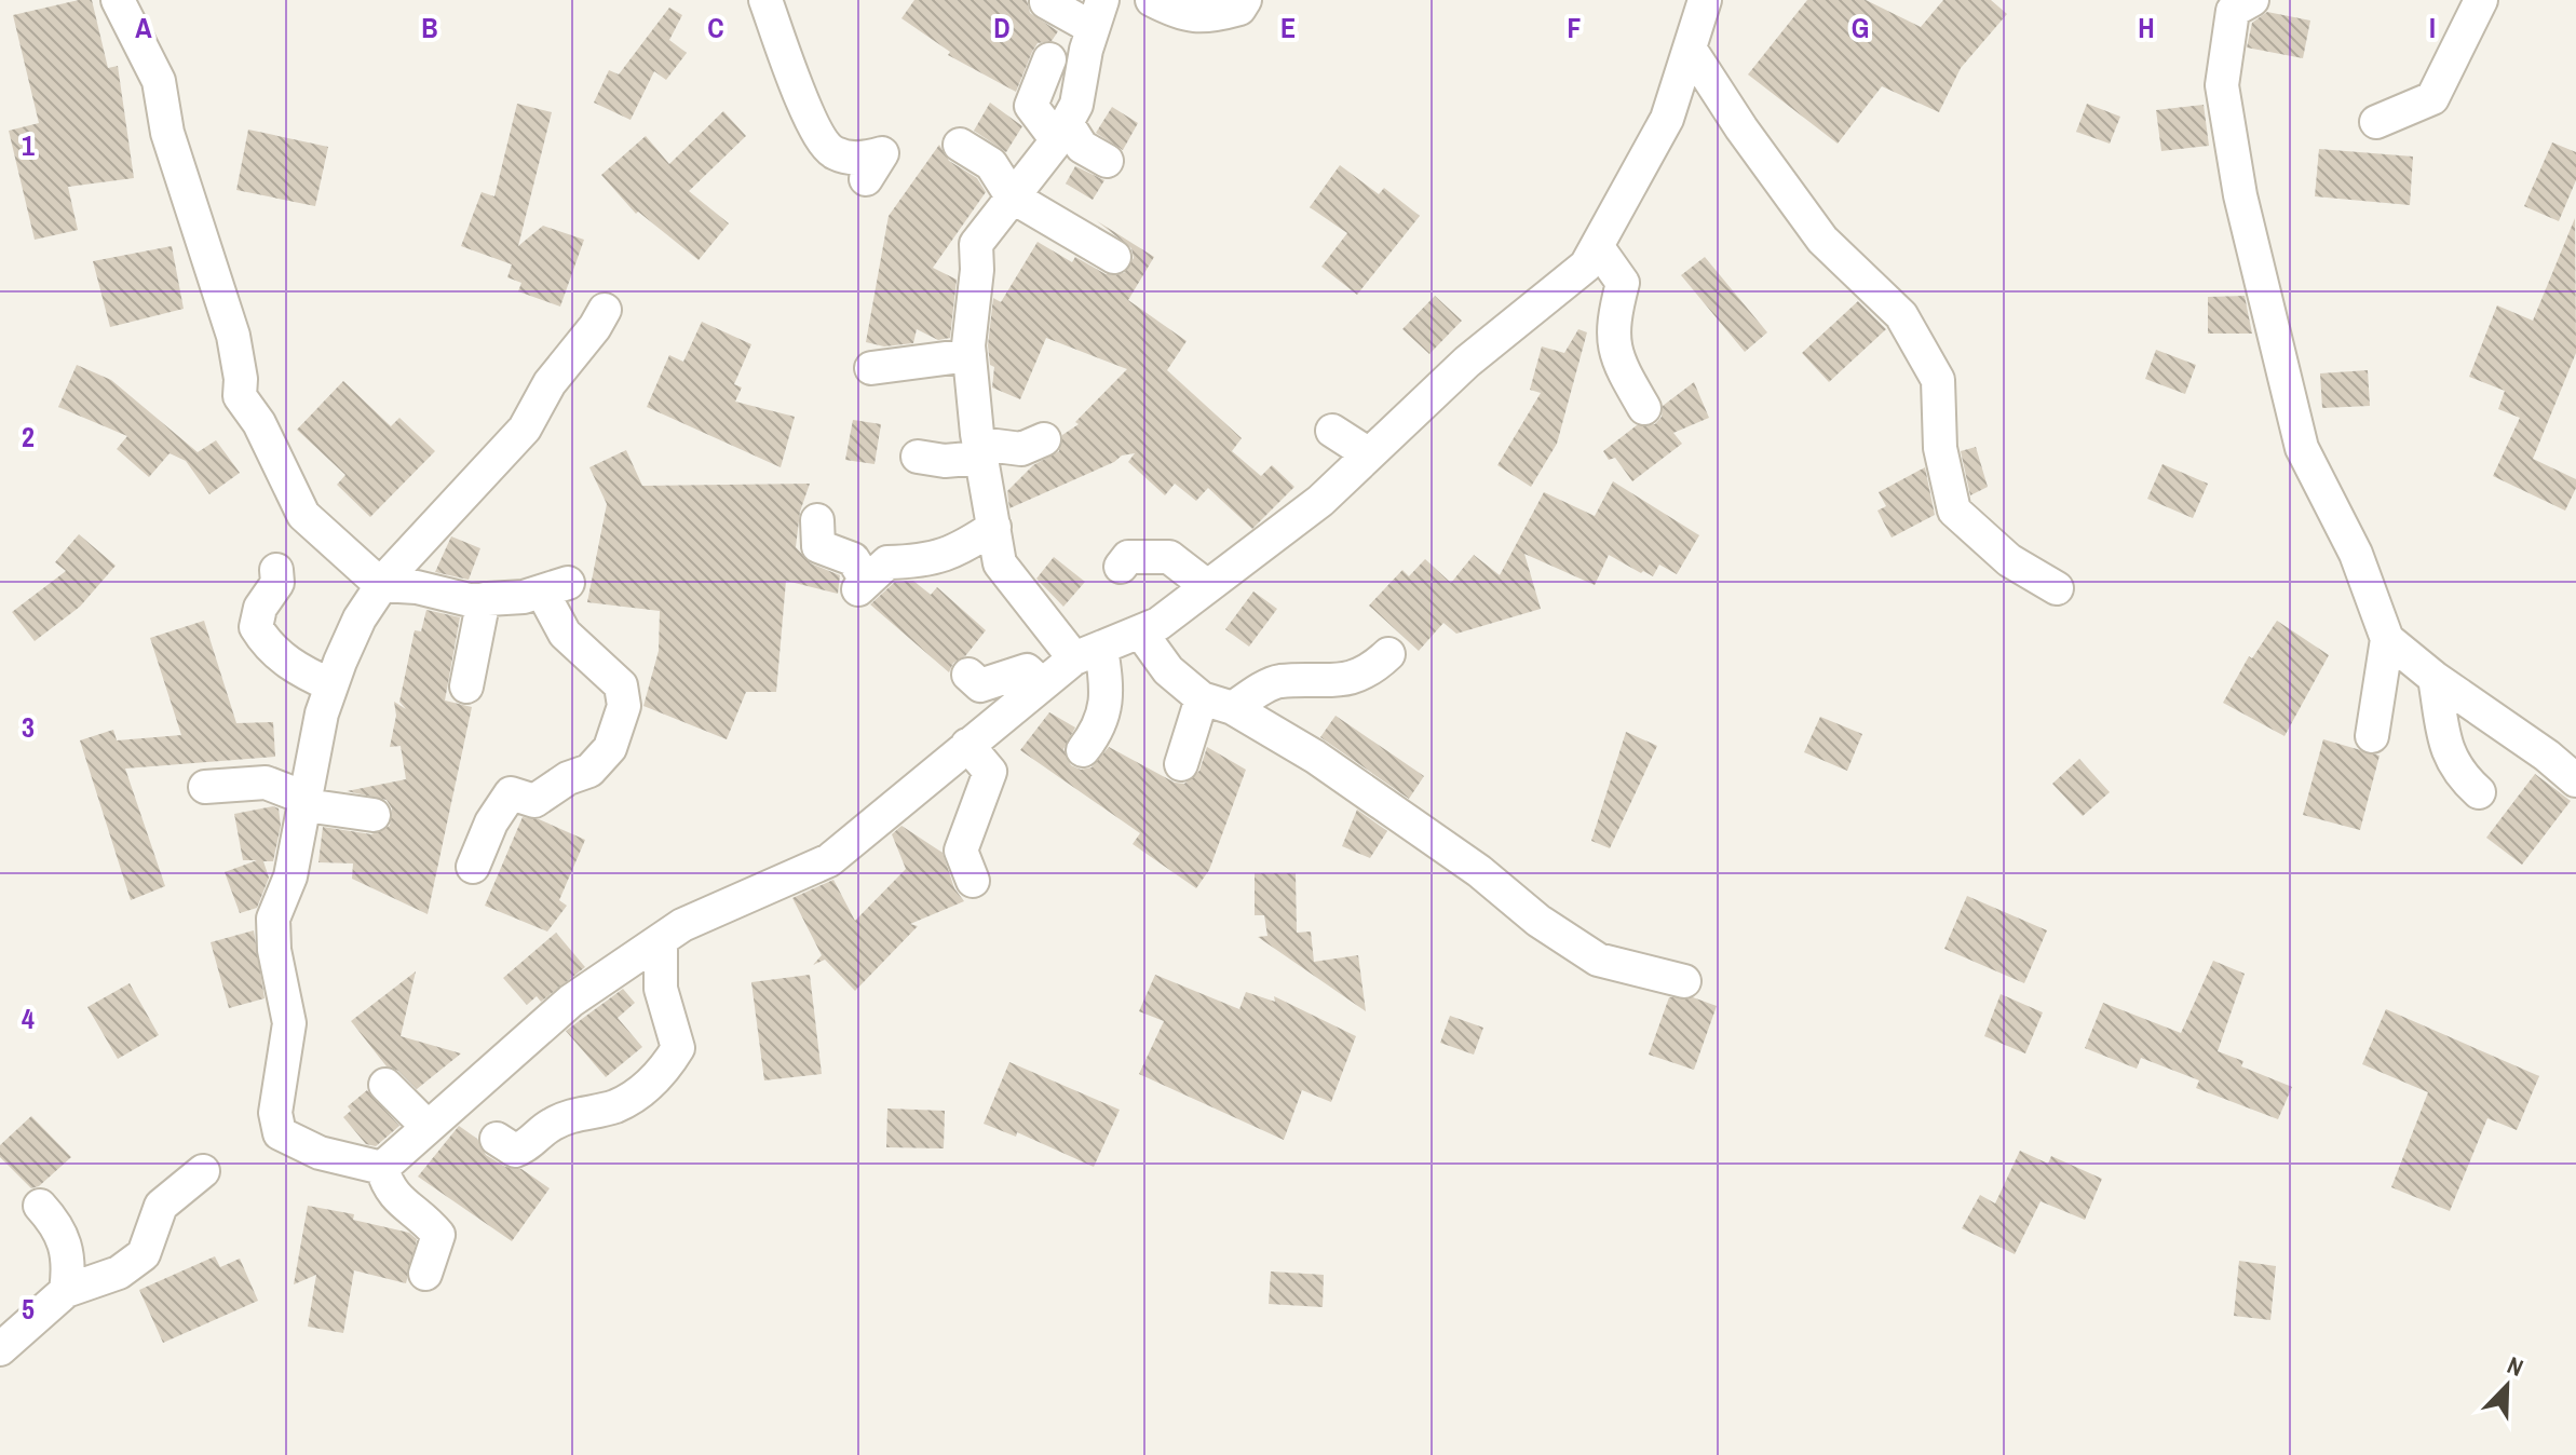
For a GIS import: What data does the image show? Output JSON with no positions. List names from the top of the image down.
{
  "north": "top right",
  "grid": {
    "columns": [
      "A",
      "B",
      "C",
      "D",
      "E",
      "F",
      "G",
      "H",
      "I"
    ],
    "rows": [
      "1",
      "2",
      "3",
      "4",
      "5"
    ]
  }
}
